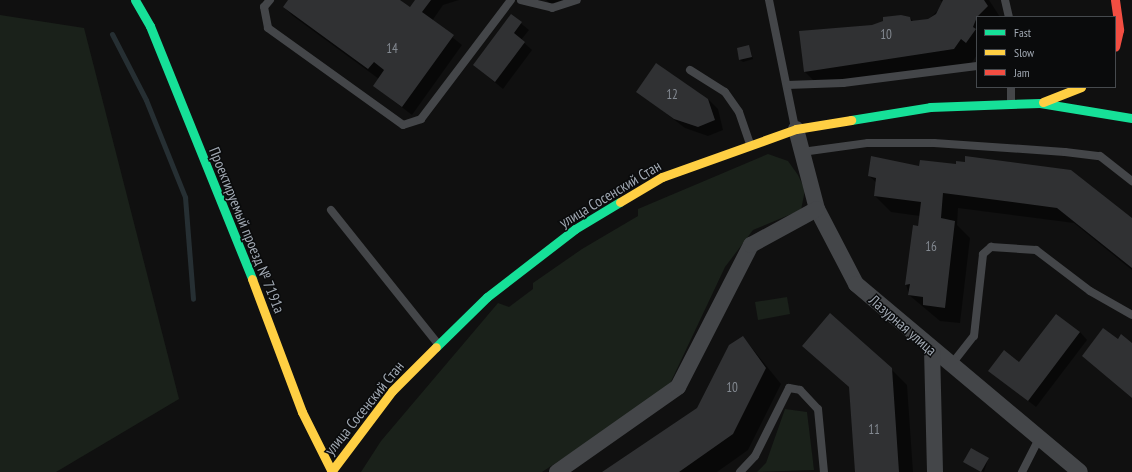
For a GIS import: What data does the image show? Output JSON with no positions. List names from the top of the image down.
{
  "streets": {
    "street": ["улица Сосенский Стан", "Проектируемый проезд № 7191а", "Лазурная улица"]
  },
  "crossings": [
    ["улица Сосенский Стан", "Проектируемый проезд № 7191а"],
    ["улица Сосенский Стан", "Лазурная улица"]
  ],
  "house_numbers": [
    "10",
    "14",
    "12",
    "16",
    "10",
    "11"
  ],
  "legend": ["Fast", "Slow", "Jam"]
}
